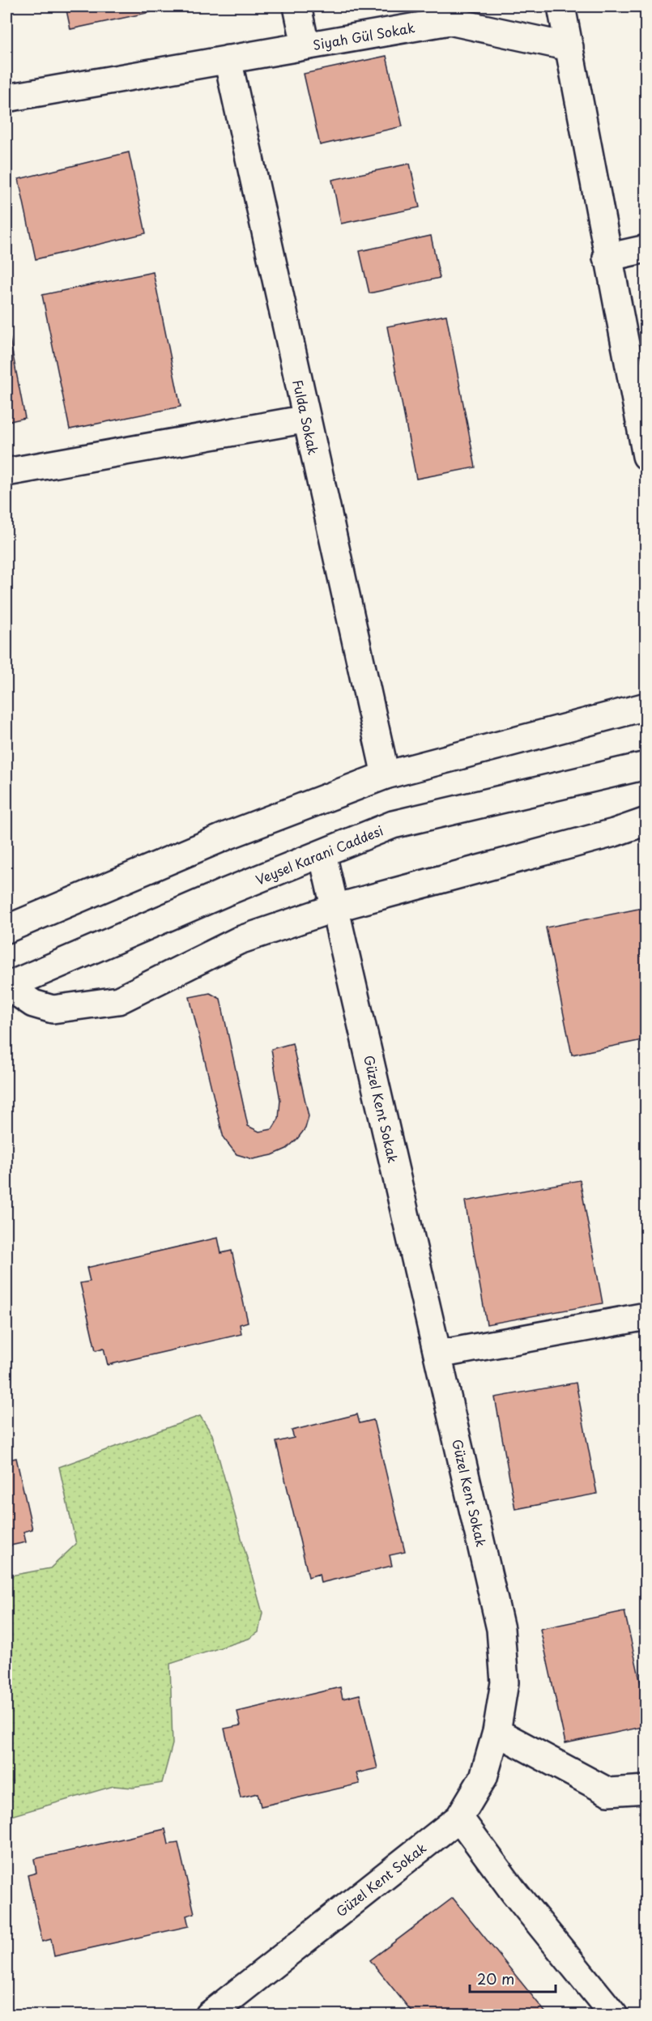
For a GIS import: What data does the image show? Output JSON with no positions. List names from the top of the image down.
{
  "streets": {
    "street": [
      "Siyah Gül Sokak",
      "Fulda Sokak",
      "Veysel Karani Caddesi",
      "Güzel Kent Sokak"
    ]
  },
  "crossings": [
    ["Siyah Gül Sokak", "Fulda Sokak"],
    ["Veysel Karani Caddesi", "Güzel Kent Sokak"]
  ],
  "scale_bar": "20 m"
}
